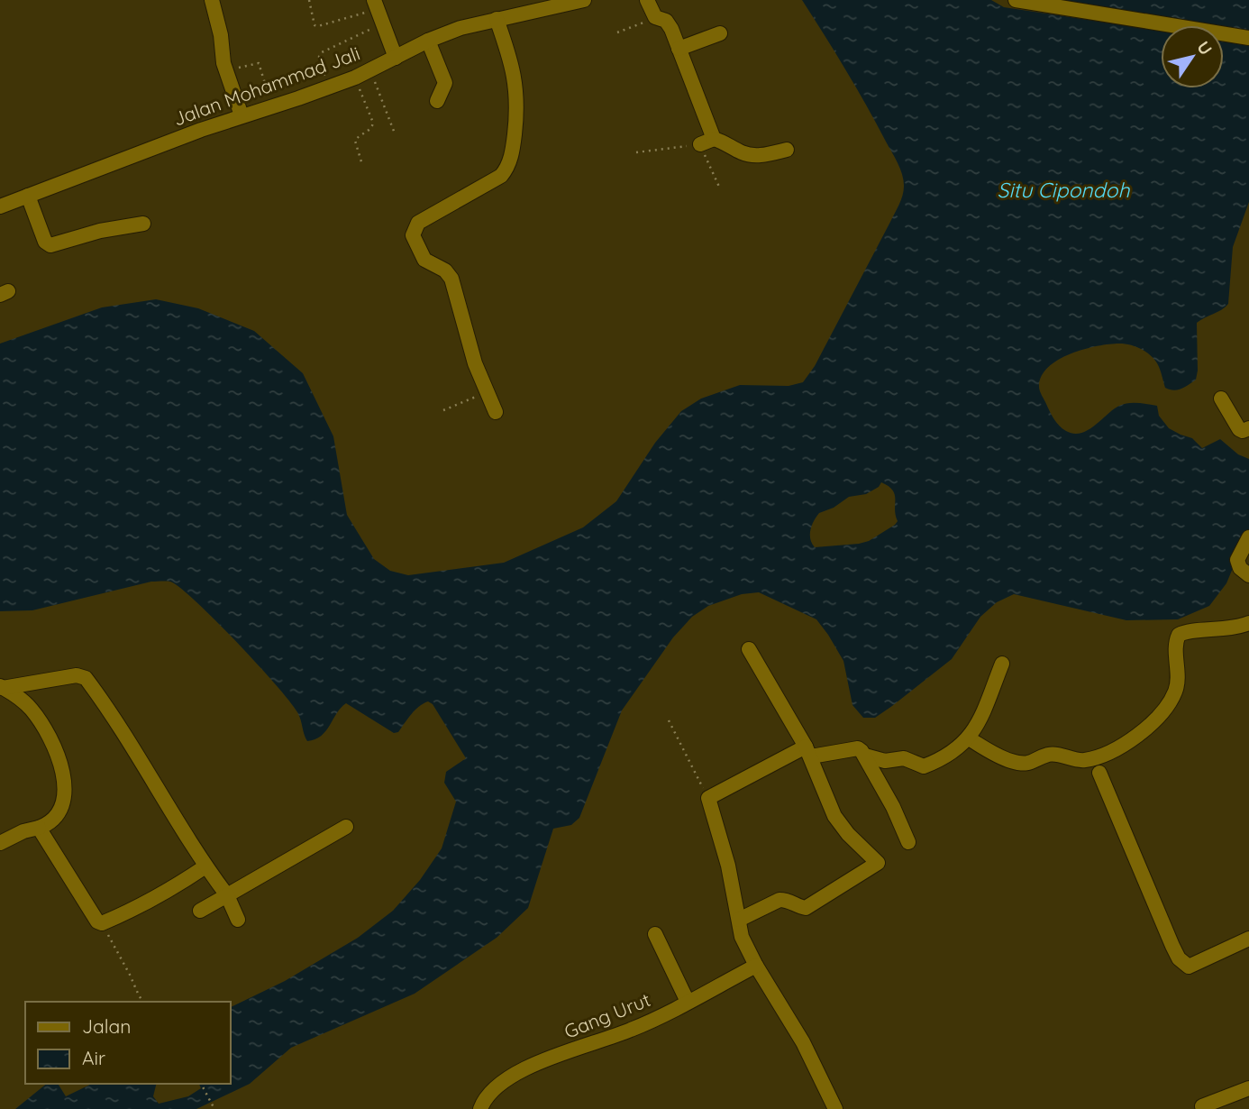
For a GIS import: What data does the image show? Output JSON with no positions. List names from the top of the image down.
{
  "streets": {
    "street": ["Jalan Mohammad Jali", "Gang Urut"]
  },
  "water": ["Situ Cipondoh"],
  "legend": ["Jalan", "Air"],
  "north": "top right"
}
